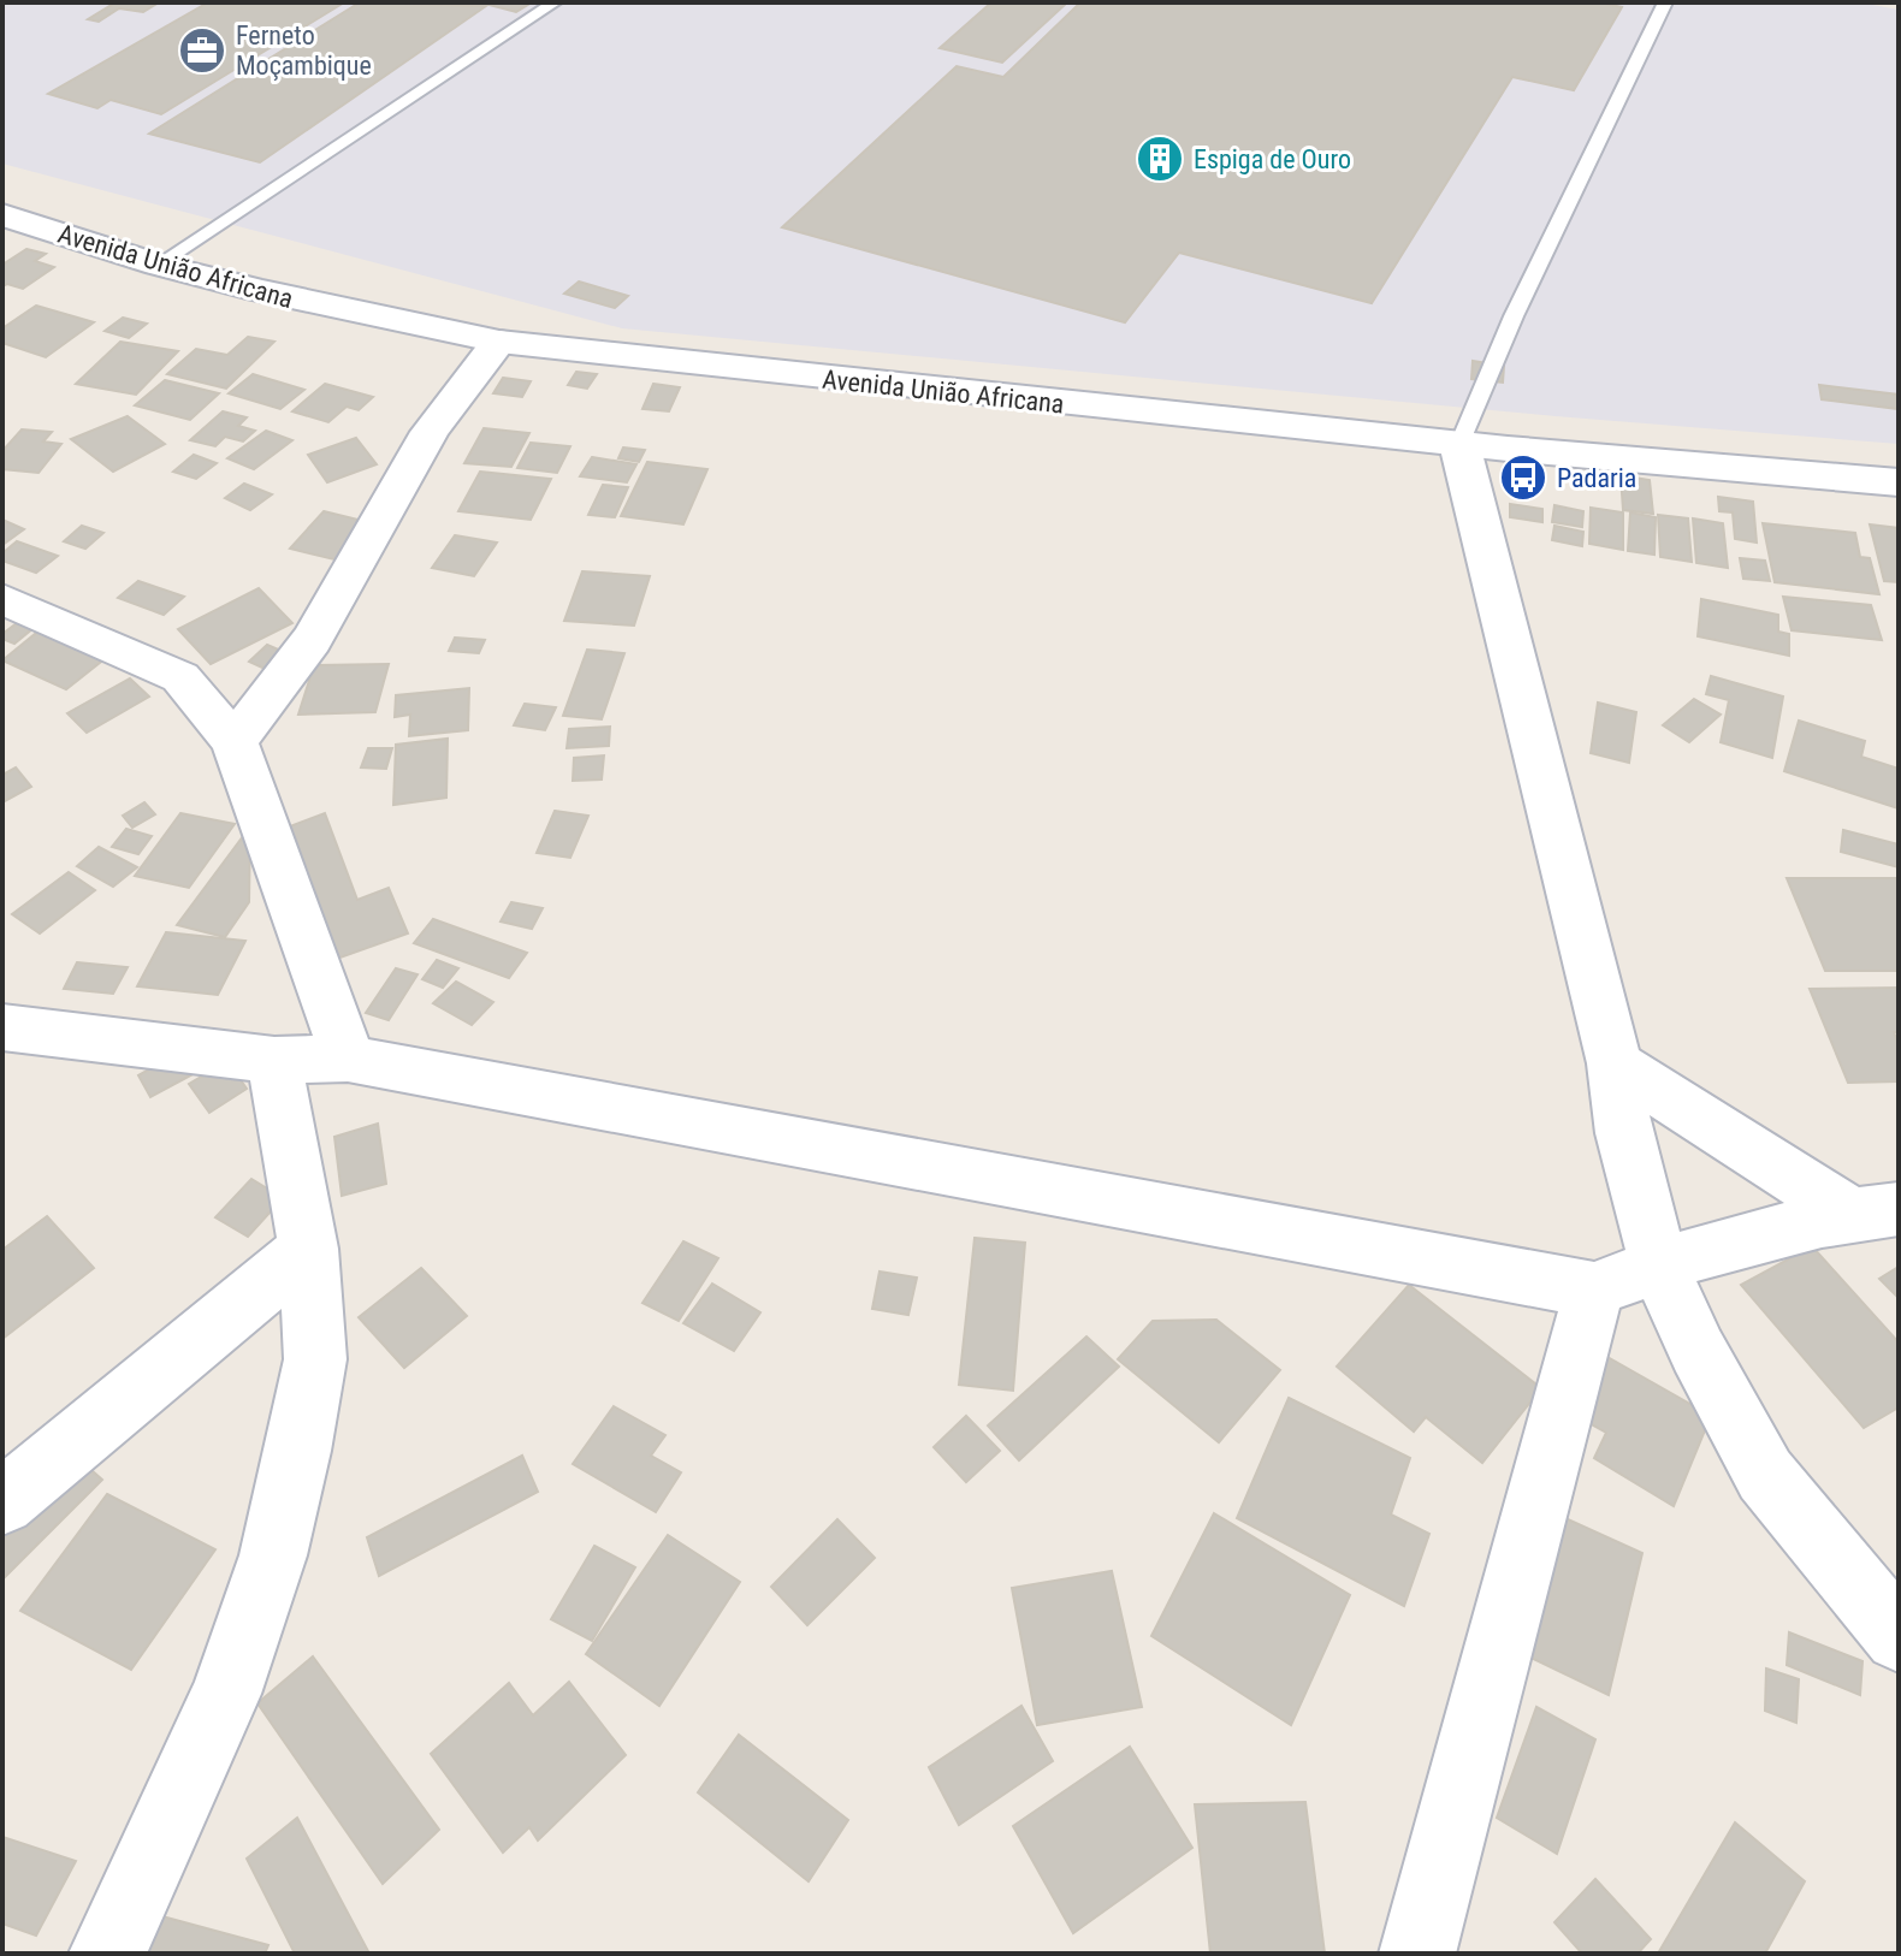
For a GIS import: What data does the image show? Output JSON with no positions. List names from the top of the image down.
{
  "streets": {
    "street": ["Avenida União Africana"]
  },
  "places": {
    "office": ["Ferneto Moçambique"],
    "building": ["Espiga de Ouro"],
    "bus stop": ["Padaria"]
  }
}
